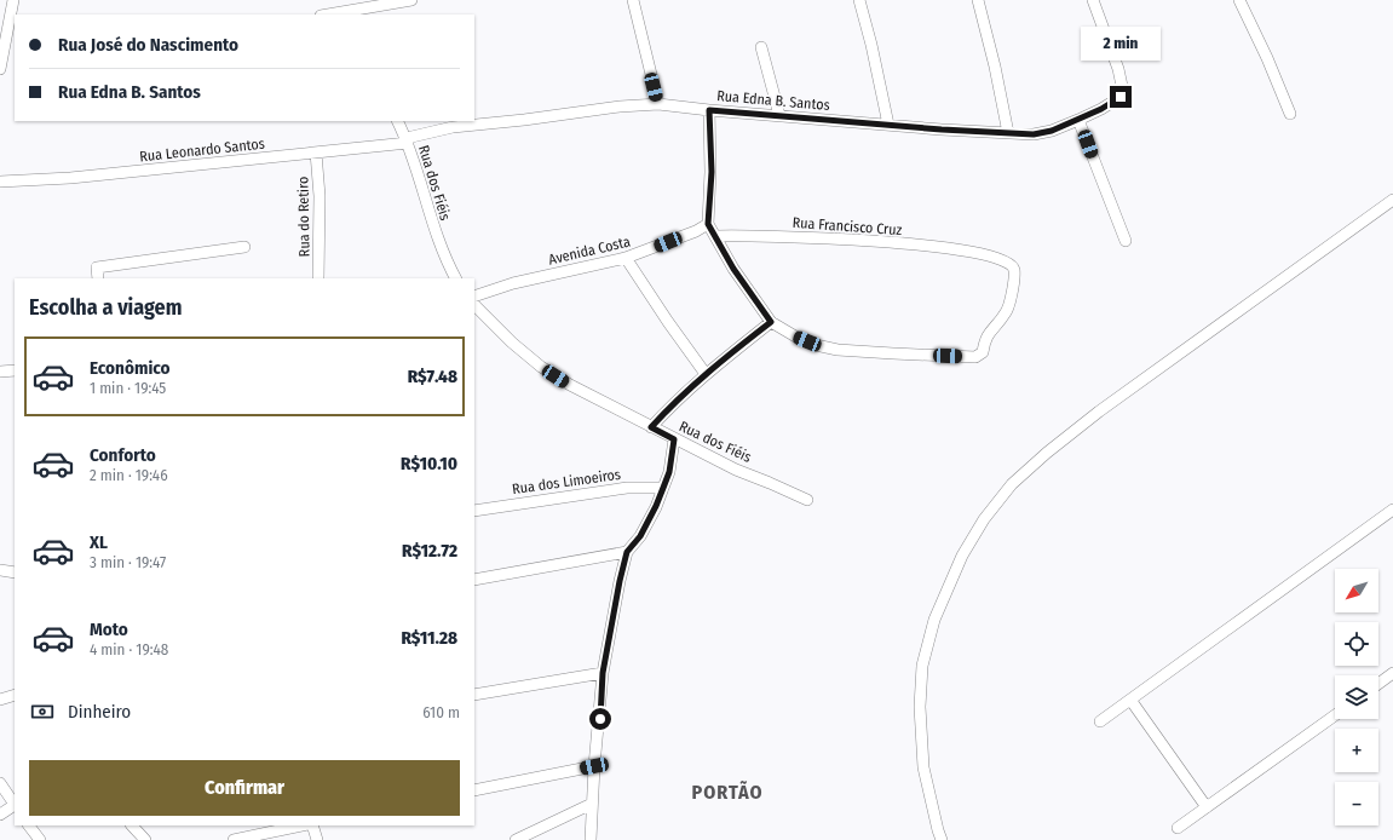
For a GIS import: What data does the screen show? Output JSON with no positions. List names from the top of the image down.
{
  "streets": {
    "street": [
      "Rua Edna B. Santos",
      "Rua Leonardo Santos",
      "Rua dos Fiéis",
      "Rua do Retiro",
      "Rua Francisco Cruz",
      "Avenida Costa",
      "Rua dos Limoeiros"
    ]
  },
  "crossings": [
    ["Rua Edna B. Santos", "Rua Leonardo Santos"],
    ["Rua Edna B. Santos", "Rua dos Fiéis"],
    ["Rua Leonardo Santos", "Rua dos Fiéis"],
    ["Rua Leonardo Santos", "Rua do Retiro"]
  ],
  "districts": ["PORTÃO"],
  "north": "bottom left",
  "page": {
    "banner": ["Rua José do Nascimento", "Rua Edna B. Santos"],
    "bubble": "2 min",
    "heading": "Escolha a viagem",
    "list": [
      {
        "name": "Econômico",
        "note": "1 min · 19:45",
        "value": "R$7.48"
      },
      {
        "name": "Conforto",
        "note": "2 min · 19:46",
        "value": "R$10.10"
      },
      {
        "name": "XL",
        "note": "3 min · 19:47",
        "value": "R$12.72"
      },
      {
        "name": "Moto",
        "note": "4 min · 19:48",
        "value": "R$11.28"
      }
    ],
    "map_buttons": ["+", "−"],
    "pay": ["Dinheiro", "610 m"],
    "buttons": "Confirmar"
  }
}
